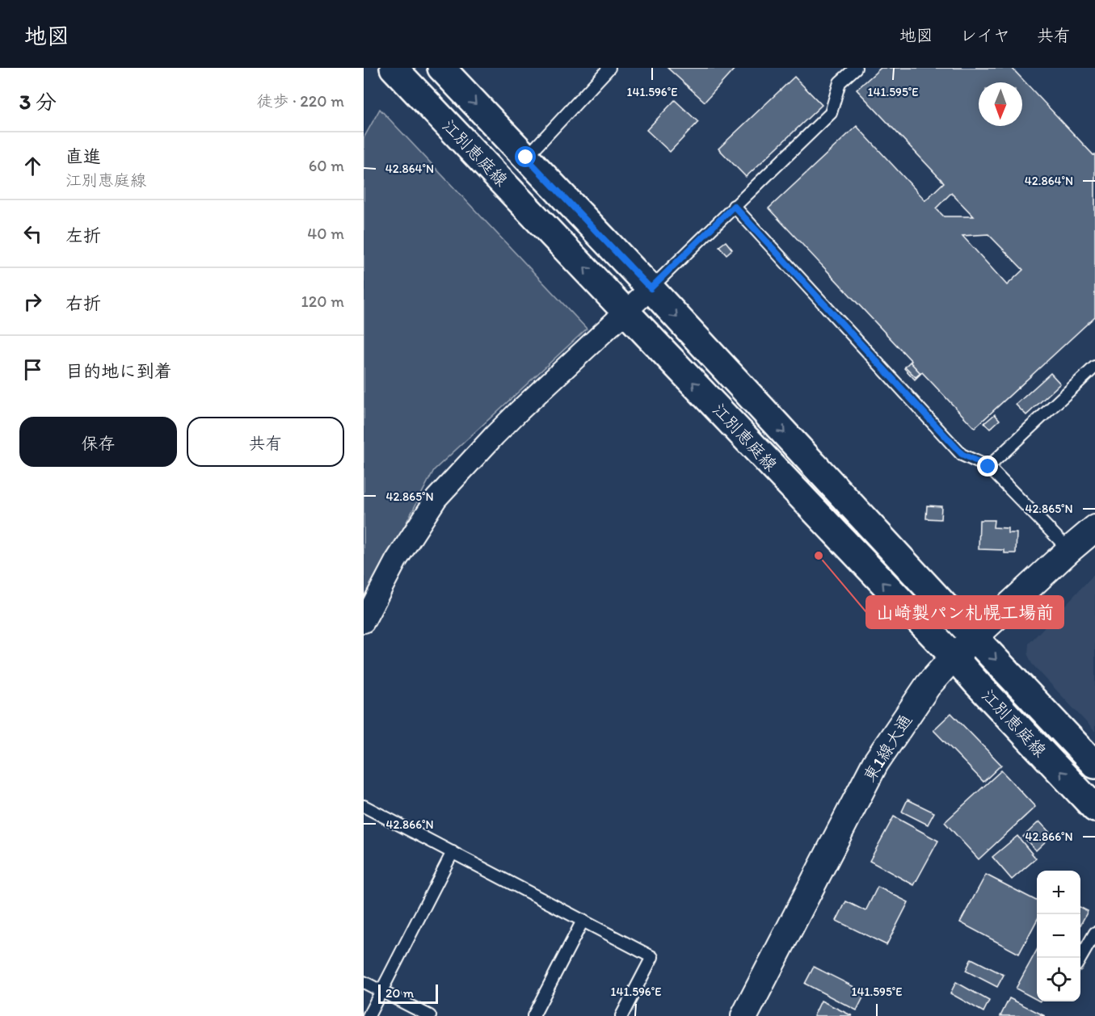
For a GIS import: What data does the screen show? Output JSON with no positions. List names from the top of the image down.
{
  "streets": {
    "main road": ["江別恵庭線"],
    "street": ["東1線大通"]
  },
  "crossings": [
    ["江別恵庭線", "東1線大通"]
  ],
  "places": ["山崎製パン札幌工場前"],
  "scale_bar": "20 m",
  "north": "bottom",
  "page": {
    "header": "地図",
    "nav": ["地図", "レイヤ", "共有"],
    "heading": ["3 分", "徒歩 · 220 m"],
    "list": [
      ["直進", "江別恵庭線", "60 m"],
      ["左折", "40 m"],
      ["右折", "120 m"],
      "目的地に到着"
    ],
    "buttons": ["保存", "共有"],
    "map_buttons": ["+", "−"],
    "scale": "20 m"
  },
  "coordinates": [
    "141.596°E",
    "141.595°E",
    "42.864°N",
    "42.865°N",
    "42.866°N"
  ]
}
